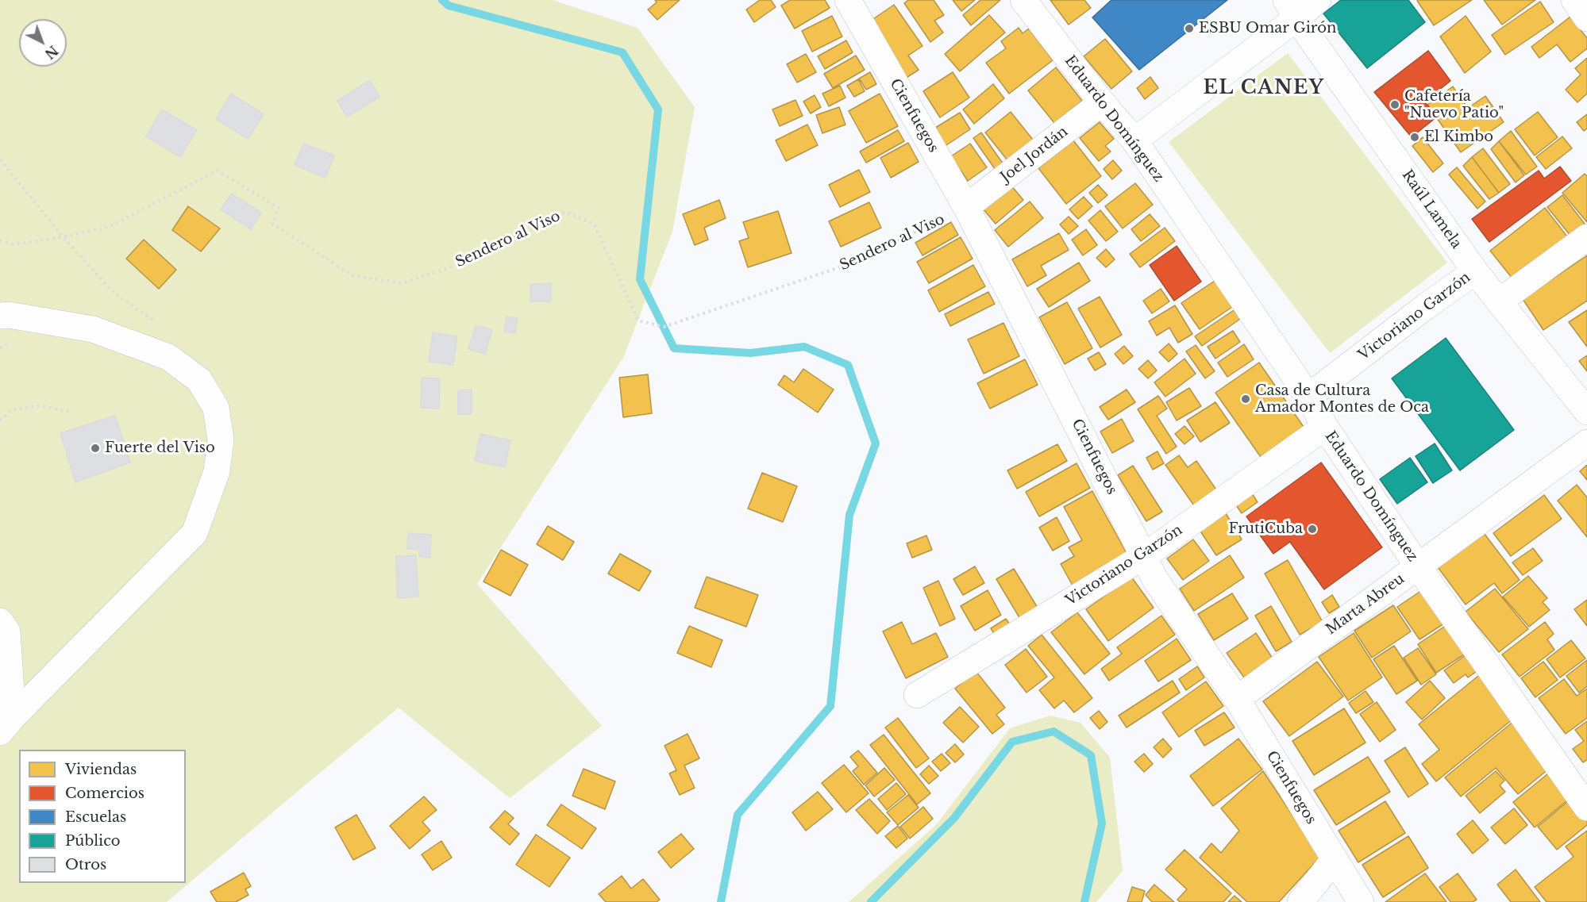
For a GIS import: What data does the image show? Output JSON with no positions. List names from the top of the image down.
{
  "streets": {
    "street": [
      "Cienfuegos",
      "Eduardo Domínguez",
      "Joel Jordán",
      "Raúl Lamela",
      "Victoriano Garzón",
      "Marta Abreu"
    ],
    "path": ["Sendero al Viso"]
  },
  "crossings": [
    ["Cienfuegos", "Joel Jordán"],
    ["Cienfuegos", "Sendero al Viso"],
    ["Cienfuegos", "Victoriano Garzón"],
    ["Cienfuegos", "Marta Abreu"],
    ["Eduardo Domínguez", "Joel Jordán"],
    ["Eduardo Domínguez", "Victoriano Garzón"],
    ["Eduardo Domínguez", "Marta Abreu"],
    ["Joel Jordán", "Sendero al Viso"],
    ["Raúl Lamela", "Victoriano Garzón"]
  ],
  "districts": ["EL CANEY"],
  "places": [
    "ESBU Omar Girón",
    "Cafetería \"Nuevo Patio\"",
    "El Kimbo",
    "Casa de Cultura Amador Montes de Oca",
    "Fuerte del Viso",
    "FrutiCuba"
  ],
  "legend": [
    "Viviendas",
    "Comercios",
    "Escuelas",
    "Público",
    "Otros"
  ],
  "north": "bottom right"
}
